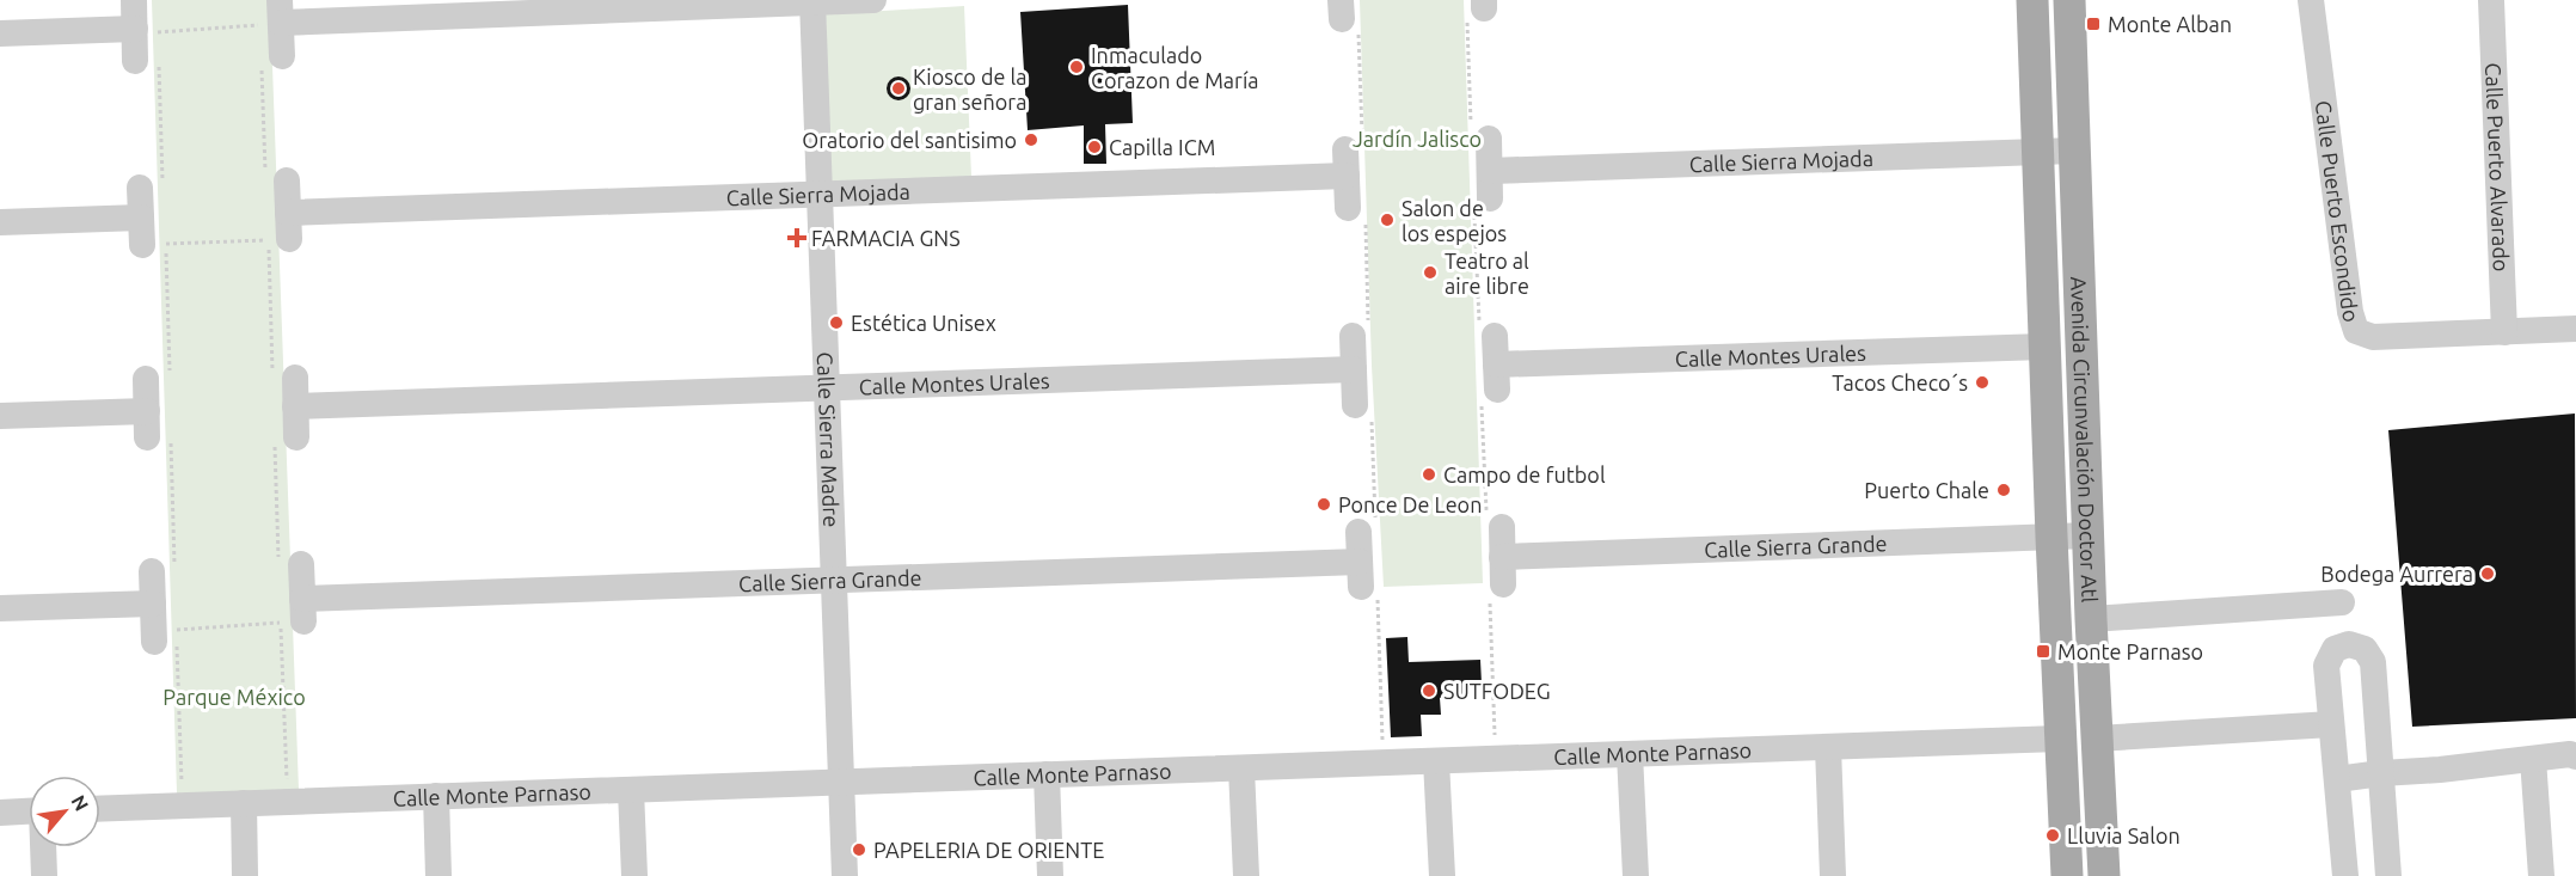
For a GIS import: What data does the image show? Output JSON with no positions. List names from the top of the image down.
{
  "streets": {
    "main road": ["Avenida Circunvalación Doctor Atl"],
    "street": [
      "Calle Sierra Mojada",
      "Calle Puerto Alvarado",
      "Calle Puerto Escondido",
      "Calle Montes Urales",
      "Calle Sierra Madre",
      "Calle Sierra Grande",
      "Calle Monte Parnaso"
    ]
  },
  "crossings": [
    ["Calle Sierra Mojada", "Calle Sierra Madre"],
    ["Calle Sierra Mojada", "Avenida Circunvalación Doctor Atl"],
    ["Calle Puerto Alvarado", "Calle Puerto Escondido"],
    ["Calle Montes Urales", "Calle Sierra Madre"],
    ["Calle Montes Urales", "Avenida Circunvalación Doctor Atl"],
    ["Calle Sierra Madre", "Calle Sierra Grande"],
    ["Calle Sierra Madre", "Calle Monte Parnaso"],
    ["Avenida Circunvalación Doctor Atl", "Calle Sierra Grande"],
    ["Avenida Circunvalación Doctor Atl", "Calle Monte Parnaso"]
  ],
  "parks": ["Jardín Jalisco", "Parque México"],
  "places": {
    "transit": ["Monte Alban", "Monte Parnaso"],
    "other": [
      "Inmaculado Corazon de María",
      "Kiosco de la gran señora",
      "Oratorio del santisimo",
      "Capilla ICM",
      "Salon de los espejos",
      "Teatro al aire libre",
      "Estética Unisex",
      "Tacos Checo´s",
      "Campo de futbol",
      "Puerto Chale",
      "Ponce De Leon",
      "Bodega Aurrera",
      "SUTFODEG",
      "Lluvia Salon",
      "PAPELERIA DE ORIENTE"
    ],
    "health": ["FARMACIA GNS"]
  },
  "north": "top right"
}
